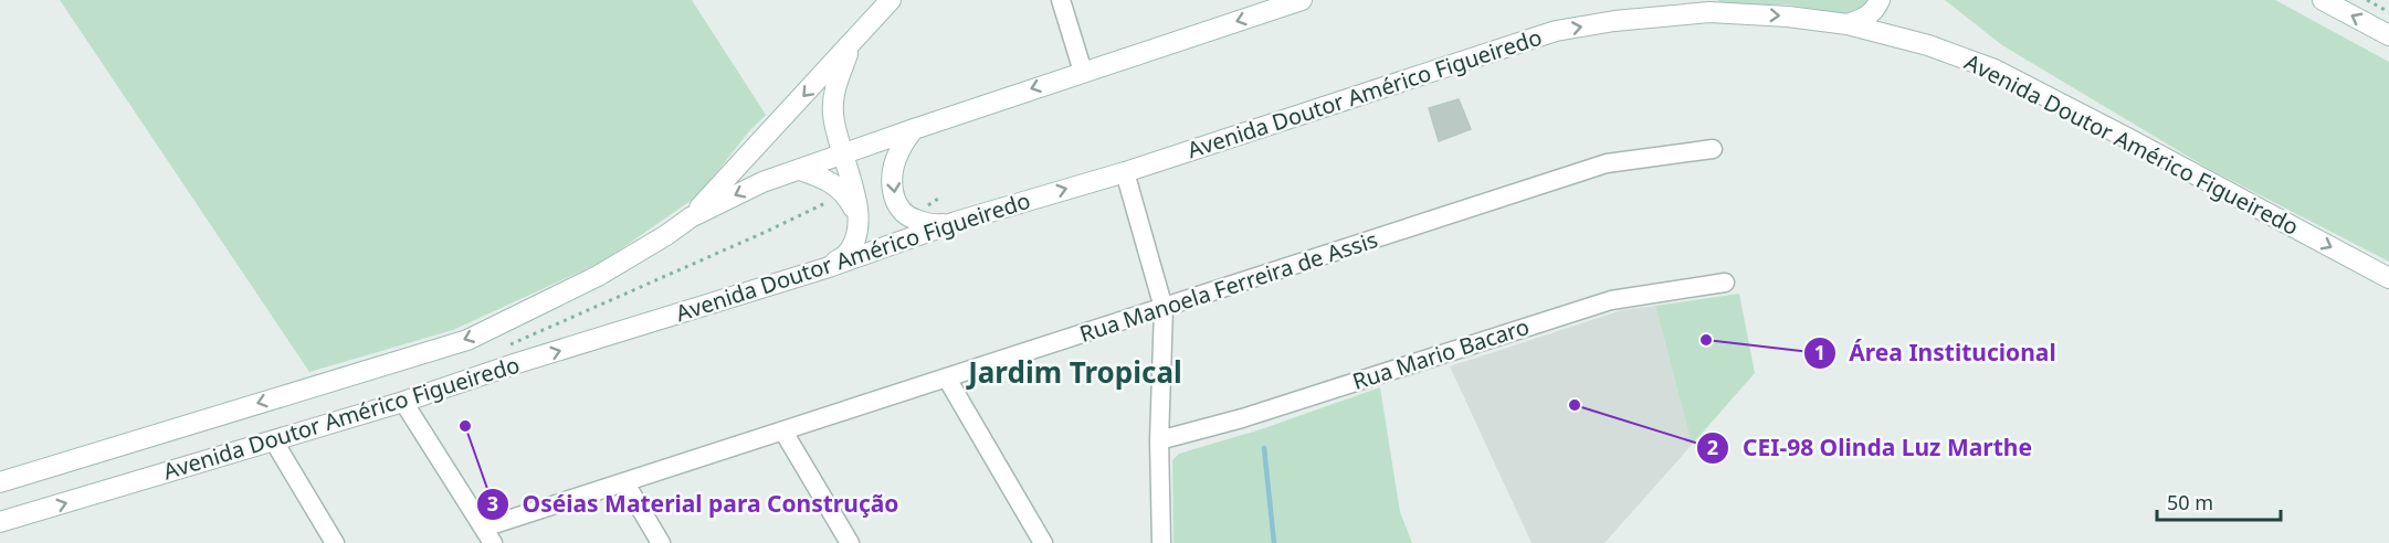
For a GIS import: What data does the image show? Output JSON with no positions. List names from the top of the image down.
{
  "streets": {
    "main road": ["Avenida Doutor Américo Figueiredo"],
    "street": ["Rua Manoela Ferreira de Assis", "Rua Mario Bacaro"]
  },
  "districts": ["Jardim Tropical"],
  "places": ["Área Institucional", "CEI-98 Olinda Luz Marthe", "Oséias Material para Construção"],
  "scale_bar": "50 m"
}
